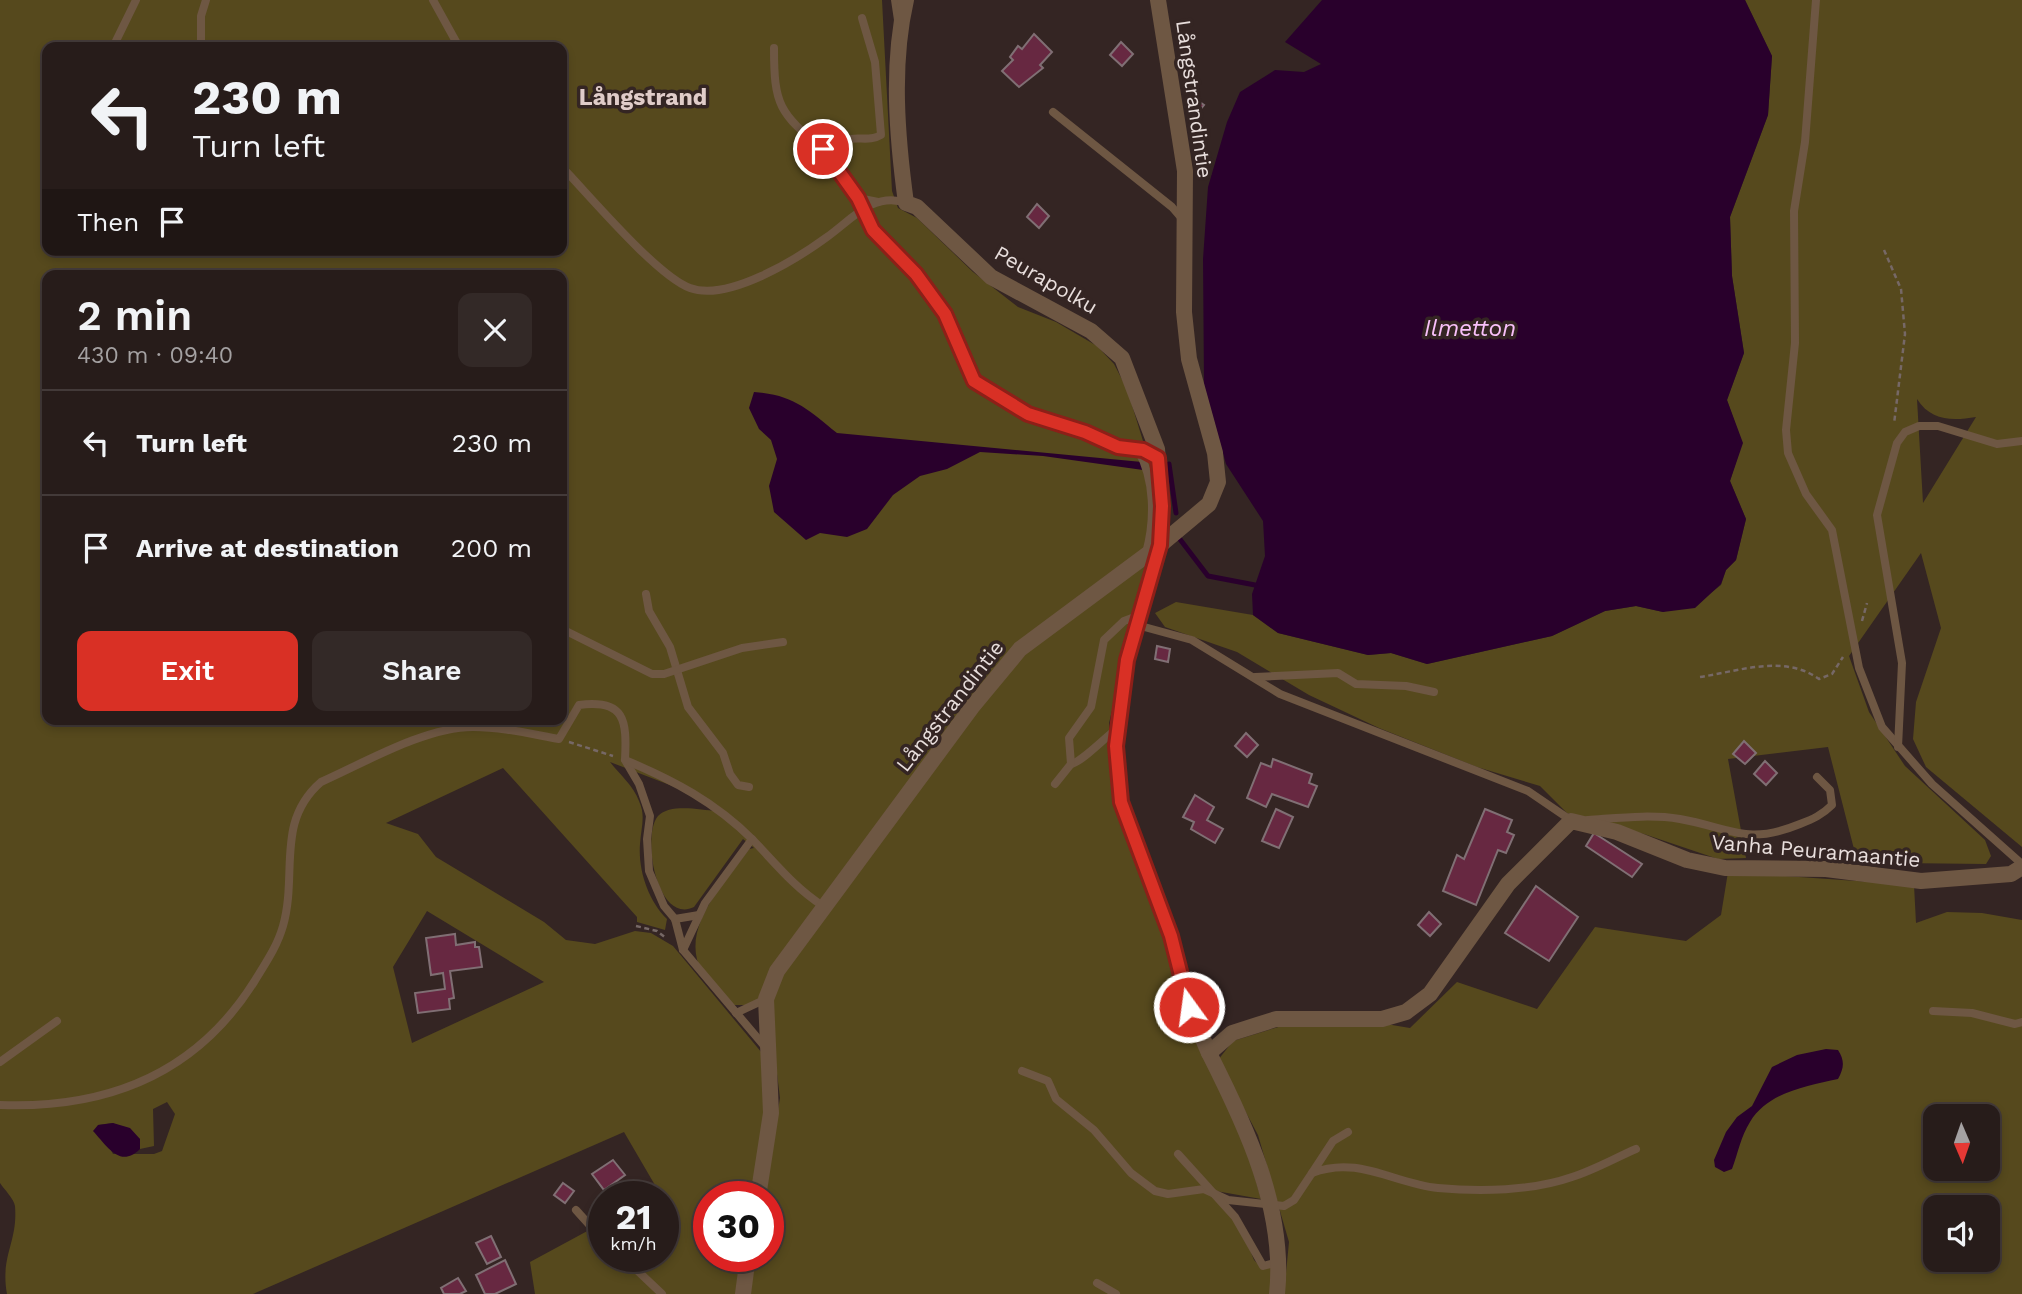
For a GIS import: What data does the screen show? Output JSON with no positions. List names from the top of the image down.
{
  "streets": {
    "street": ["Långstrandintie", "Peurapolku", "Vanha Peuramaantie"]
  },
  "crossings": [
    ["Långstrandintie", "Peurapolku"]
  ],
  "districts": ["Långstrand"],
  "water": ["Ilmetton"],
  "north": "bottom",
  "page": {
    "turn": ["230 m", "Turn left"],
    "then": "Then",
    "heading": ["2 min", "430 m · 09:40"],
    "list": [
      {
        "name": "Turn left",
        "value": "230 m"
      },
      {
        "name": "Arrive at destination",
        "value": "200 m"
      }
    ],
    "buttons": ["Exit", "Share"],
    "speed": "21 km/h",
    "limit": "30"
  }
}
